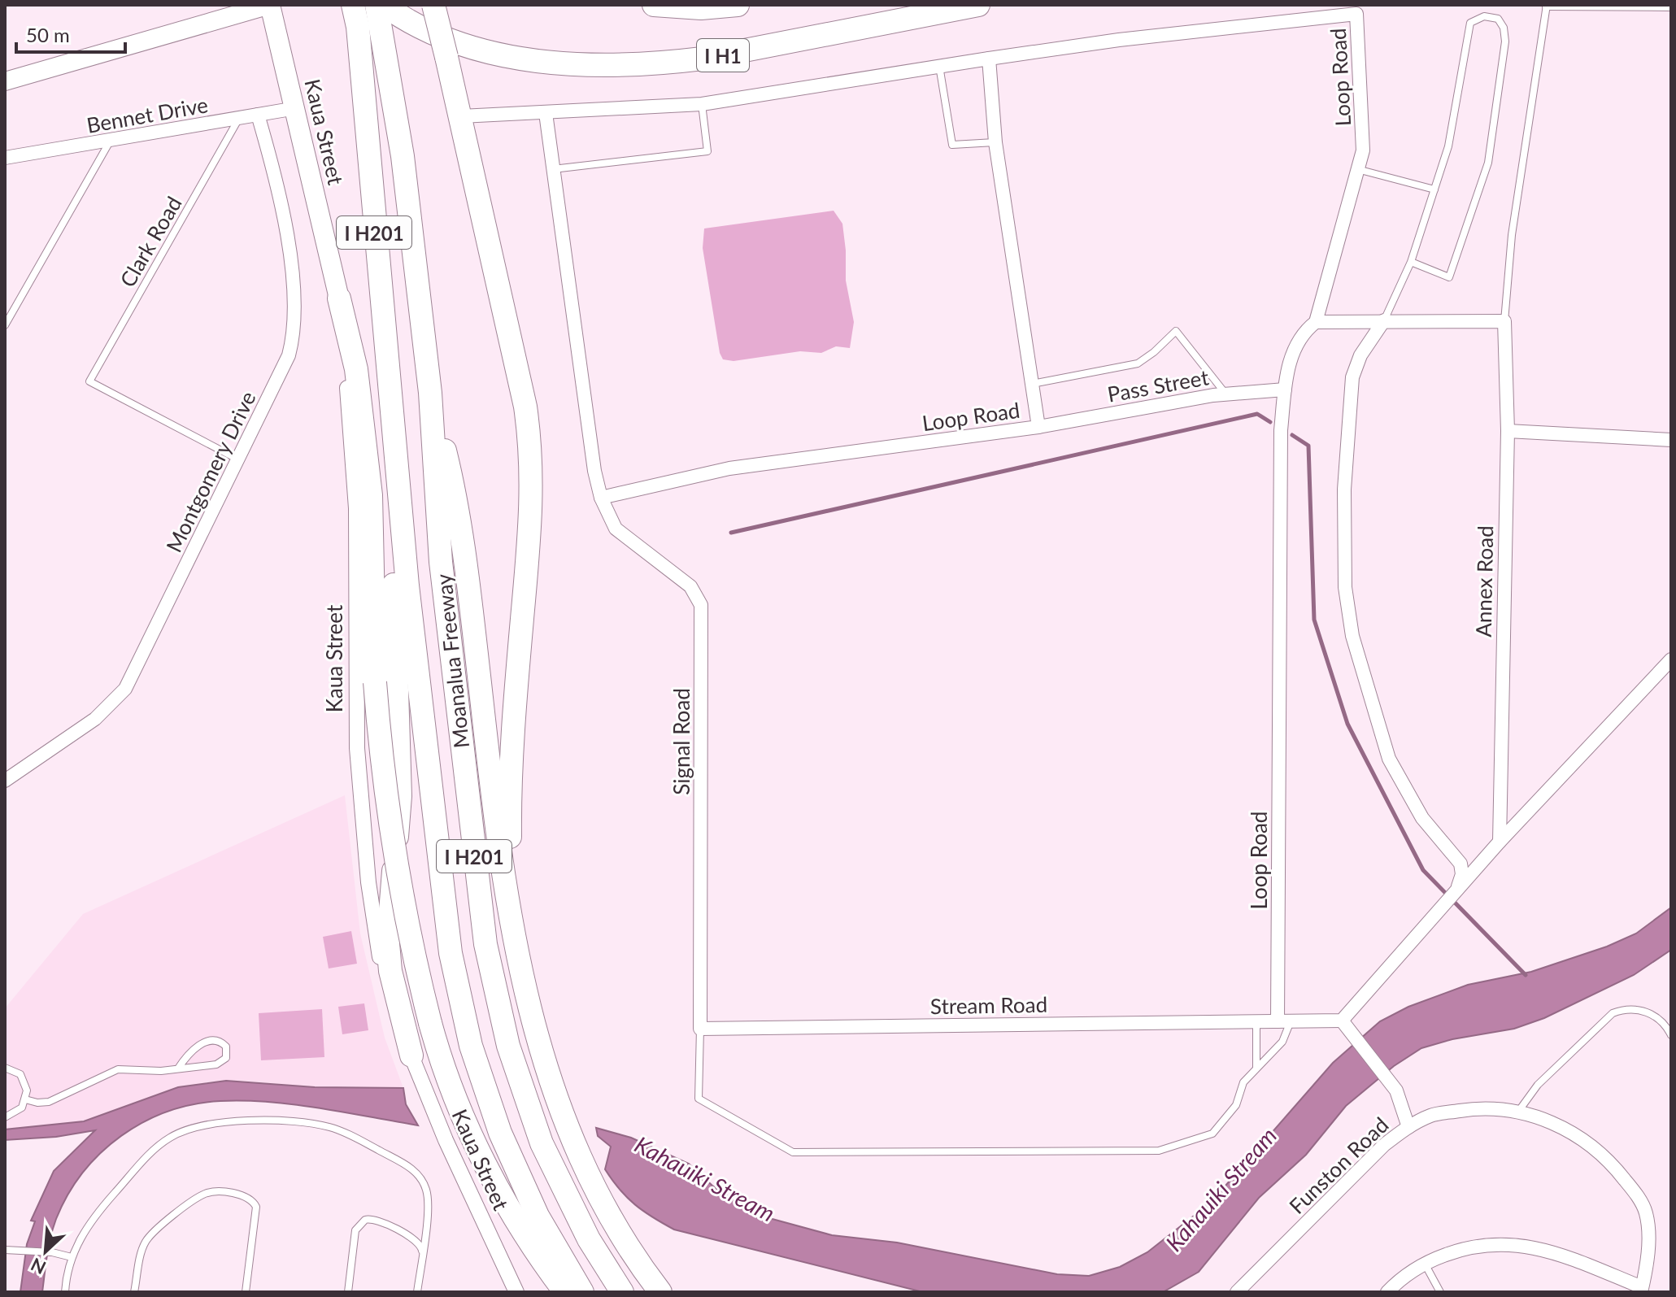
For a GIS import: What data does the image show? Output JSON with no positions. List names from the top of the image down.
{
  "streets": {
    "highway": ["I H1", "I H201", "Moanalua Freeway"],
    "main road": ["Kaua Street"],
    "street": [
      "Loop Road",
      "Bennet Drive",
      "Pass Street",
      "Montgomery Drive",
      "Annex Road",
      "Signal Road",
      "Stream Road",
      "Funston Road"
    ],
    "lane": ["Clark Road"]
  },
  "crossings": [
    ["Loop Road", "Pass Street"],
    ["Loop Road", "Signal Road"],
    ["Loop Road", "Stream Road"],
    ["Bennet Drive", "Kaua Street"],
    ["Bennet Drive", "Clark Road"],
    ["Bennet Drive", "Montgomery Drive"],
    ["Clark Road", "Montgomery Drive"],
    ["Signal Road", "Stream Road"]
  ],
  "water": ["Kahauiki Stream"],
  "scale_bar": "50 m",
  "north": "bottom left"
}
